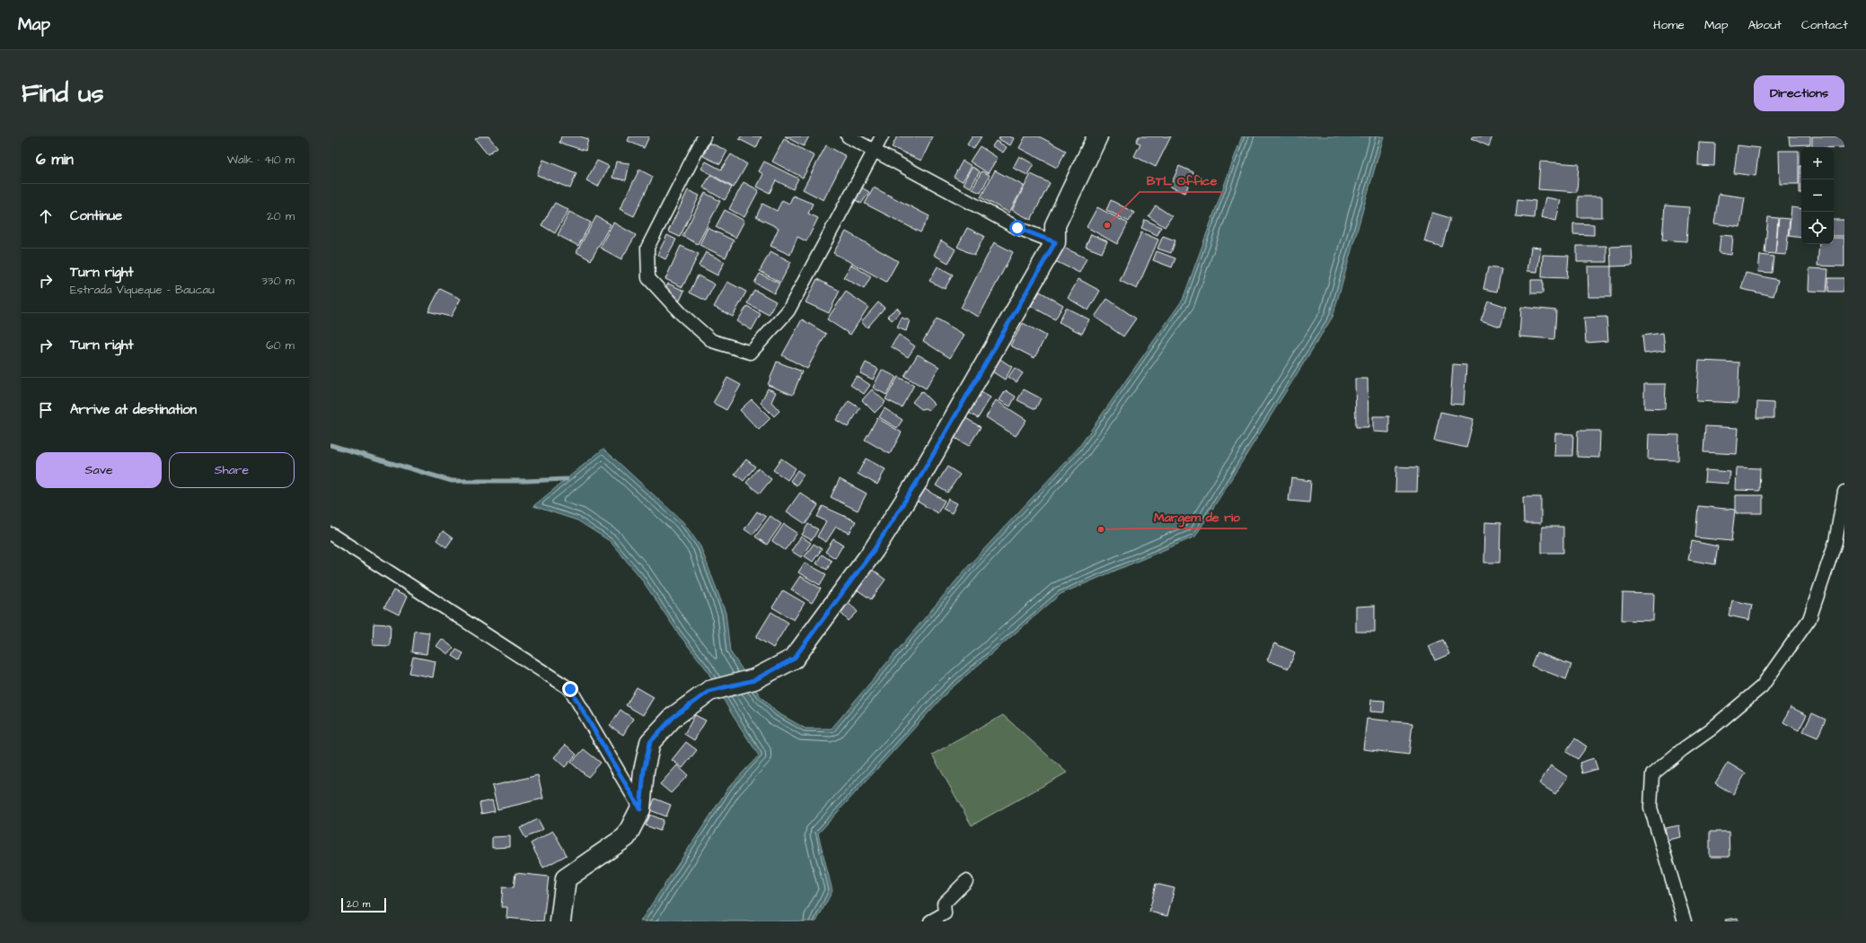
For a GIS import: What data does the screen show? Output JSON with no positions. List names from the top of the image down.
{
  "places": ["BTL Office", "Margem de rio"],
  "scale_bar": "20 m",
  "page": {
    "header": "Map",
    "nav": [
      "Home",
      "Map",
      "About",
      "Contact"
    ],
    "buttons": [
      "Directions",
      ["Save", "Share"]
    ],
    "title": "Find us",
    "heading": ["6 min", "Walk · 410 m"],
    "map_buttons": ["+", "−"],
    "list": [
      ["Continue", "20 m"],
      ["Turn right", "Estrada Viqueque - Baucau", "330 m"],
      ["Turn right", "60 m"],
      "Arrive at destination"
    ],
    "scale": "20 m"
  }
}
